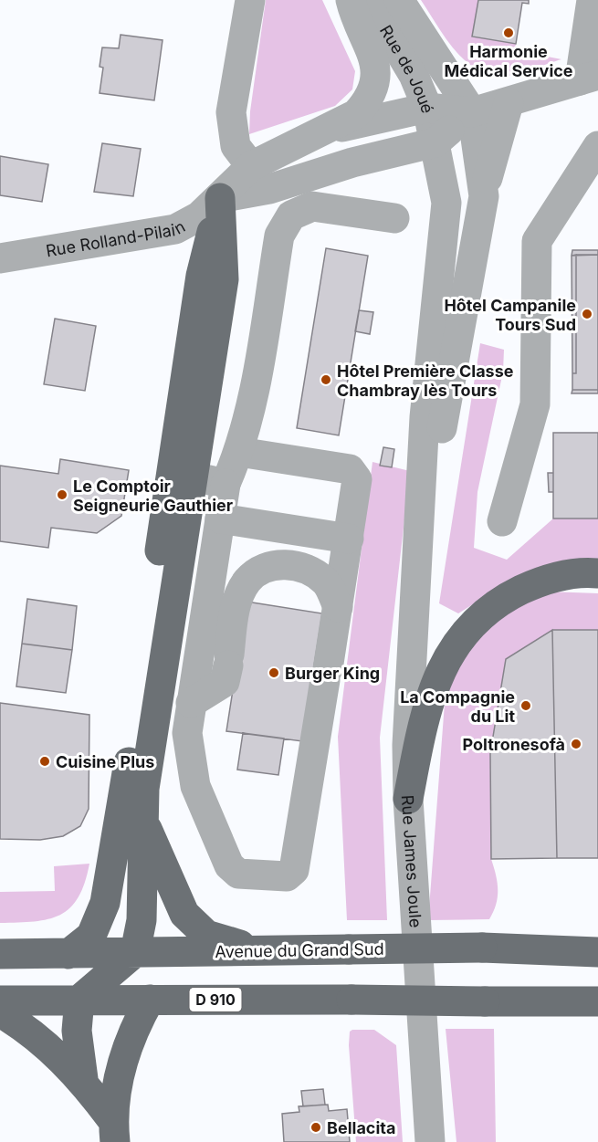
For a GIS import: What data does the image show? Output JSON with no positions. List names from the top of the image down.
{
  "streets": {
    "main road": ["Avenue du Grand Sud", "D 910"],
    "street": ["Rue de Joué", "Rue Rolland-Pilain", "Rue James Joule"]
  },
  "crossings": [
    ["Rue de Joué", "Rue James Joule"]
  ],
  "places": [
    "Harmonie Médical Service",
    "Hôtel Campanile Tours Sud",
    "Hôtel Première Classe Chambray lès Tours",
    "Le Comptoir Seigneurie Gauthier",
    "Burger King",
    "La Compagnie du Lit",
    "Poltronesofà",
    "Cuisine Plus",
    "Bellacita"
  ]
}
